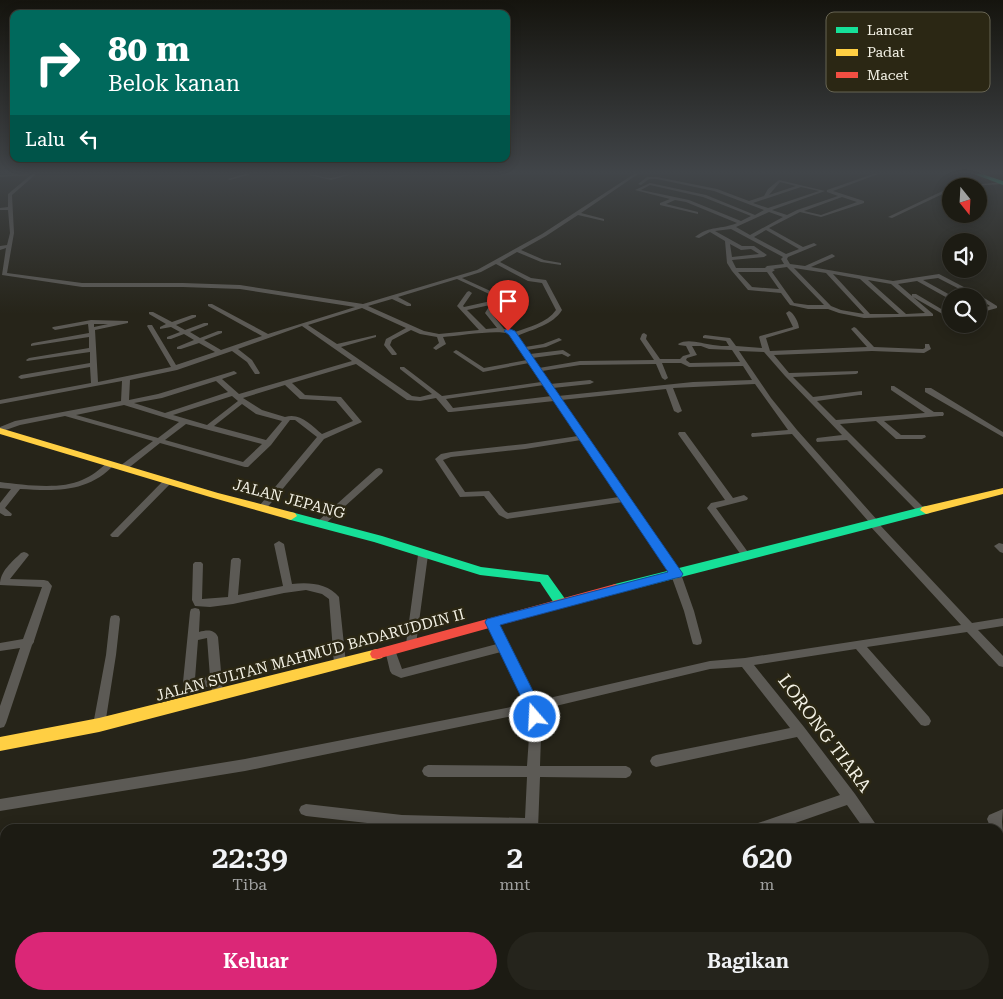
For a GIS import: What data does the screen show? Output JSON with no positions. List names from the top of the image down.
{
  "streets": {
    "main road": ["JALAN JEPANG", "JALAN SULTAN MAHMUD BADARUDDIN II"],
    "street": ["LORONG TIARA"]
  },
  "crossings": [
    ["JALAN JEPANG", "JALAN SULTAN MAHMUD BADARUDDIN II"]
  ],
  "legend": ["Lancar", "Padat", "Macet"],
  "north": "bottom",
  "page": {
    "turn": ["80 m", "Belok kanan"],
    "then": "Lalu",
    "eta": [
      "22:39",
      "Tiba",
      "2",
      "mnt",
      "620",
      "m"
    ],
    "buttons": ["Keluar", "Bagikan"]
  }
}
